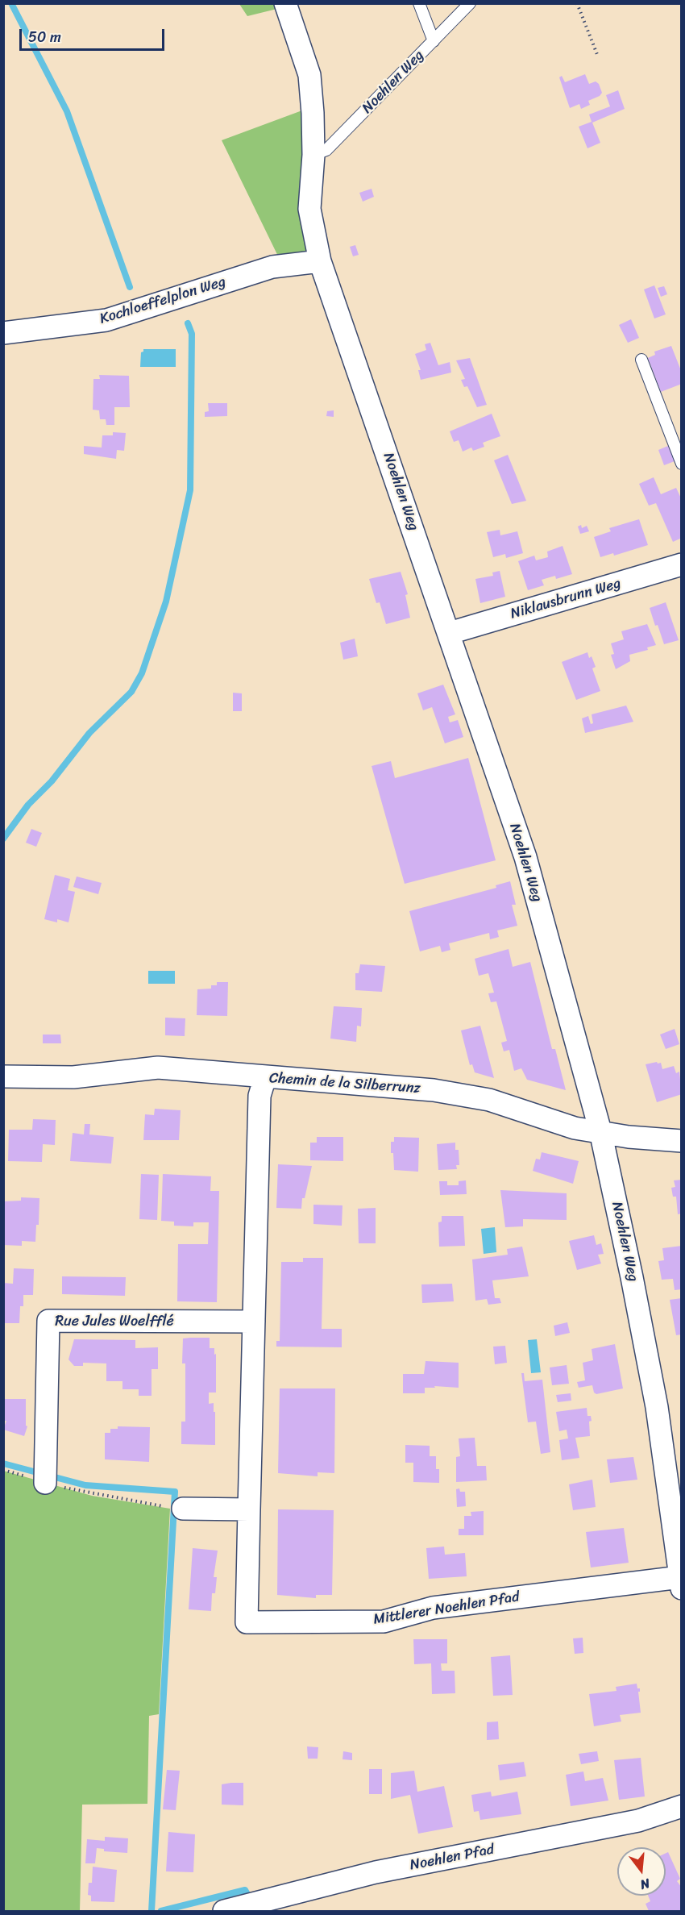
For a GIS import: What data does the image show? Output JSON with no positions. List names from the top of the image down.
{
  "streets": {
    "street": [
      "Noehlen Weg",
      "Kochloeffelplon Weg",
      "Niklausbrunn Weg",
      "Chemin de la Silberrunz",
      "Rue Jules Woelfflé",
      "Mittlerer Noehlen Pfad",
      "Noehlen Pfad"
    ]
  },
  "crossings": [
    ["Noehlen Weg", "Kochloeffelplon Weg"],
    ["Noehlen Weg", "Niklausbrunn Weg"],
    ["Noehlen Weg", "Chemin de la Silberrunz"],
    ["Noehlen Weg", "Mittlerer Noehlen Pfad"]
  ],
  "scale_bar": "50 m",
  "north": "bottom"
}
